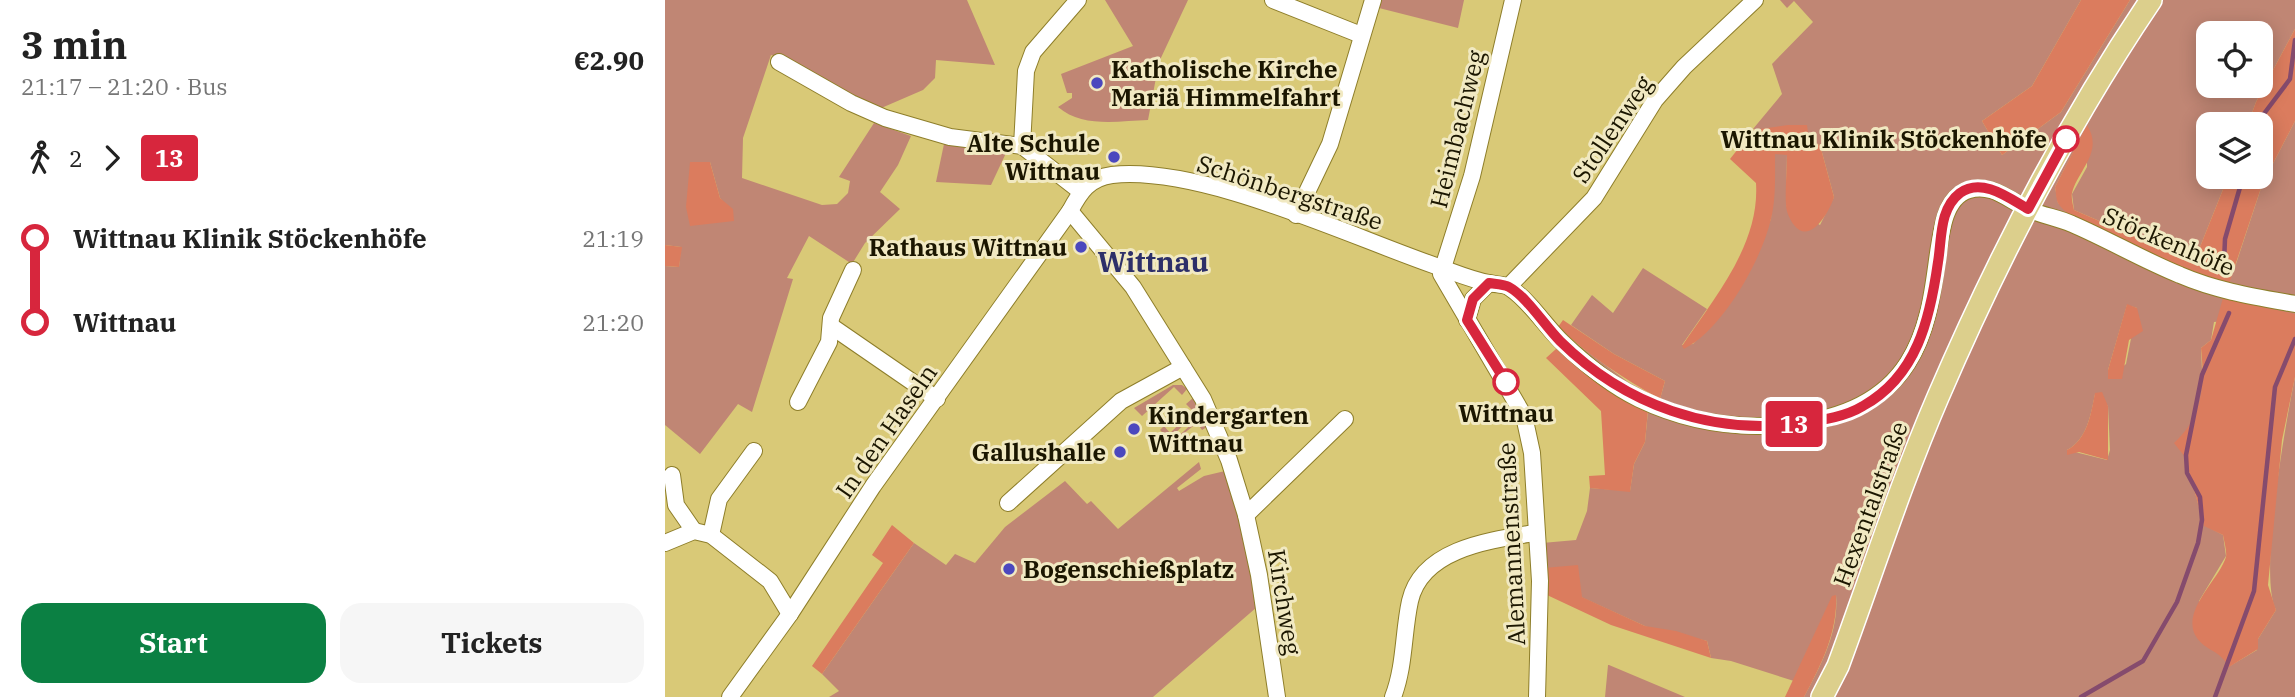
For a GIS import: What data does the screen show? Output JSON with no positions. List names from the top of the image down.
{
  "streets": {
    "main road": ["Hexentalstraße"],
    "street": [
      "Heimbachweg",
      "Stollenweg",
      "Schönbergstraße",
      "Stöckenhöfe",
      "In den Haseln",
      "Alemannenstraße",
      "Kirchweg"
    ]
  },
  "crossings": [
    ["Heimbachweg", "Schönbergstraße"],
    ["Heimbachweg", "Alemannenstraße"],
    ["Stollenweg", "Schönbergstraße"],
    ["Stollenweg", "Stöckenhöfe"],
    ["Schönbergstraße", "Stöckenhöfe"],
    ["Schönbergstraße", "In den Haseln"],
    ["Schönbergstraße", "Alemannenstraße"],
    ["Stöckenhöfe", "Hexentalstraße"],
    ["In den Haseln", "Kirchweg"]
  ],
  "districts": ["Wittnau"],
  "places": [
    "Katholische Kirche Mariä Himmelfahrt",
    "Wittnau Klinik Stöckenhöfe",
    "Alte Schule Wittnau",
    "Rathaus Wittnau",
    "Wittnau",
    "Kindergarten Wittnau",
    "Gallushalle",
    "Bogenschießplatz"
  ],
  "lines": ["bus line 13"],
  "page": {
    "heading": ["3 min", "21:17 – 21:20 · Bus", "€2.90"],
    "on_map": "13",
    "legs": ["2", "13"],
    "list": [
      {
        "name": "Wittnau Klinik Stöckenhöfe",
        "value": "21:19"
      },
      {
        "name": "Wittnau",
        "value": "21:20"
      }
    ],
    "buttons": ["Start", "Tickets"]
  }
}
